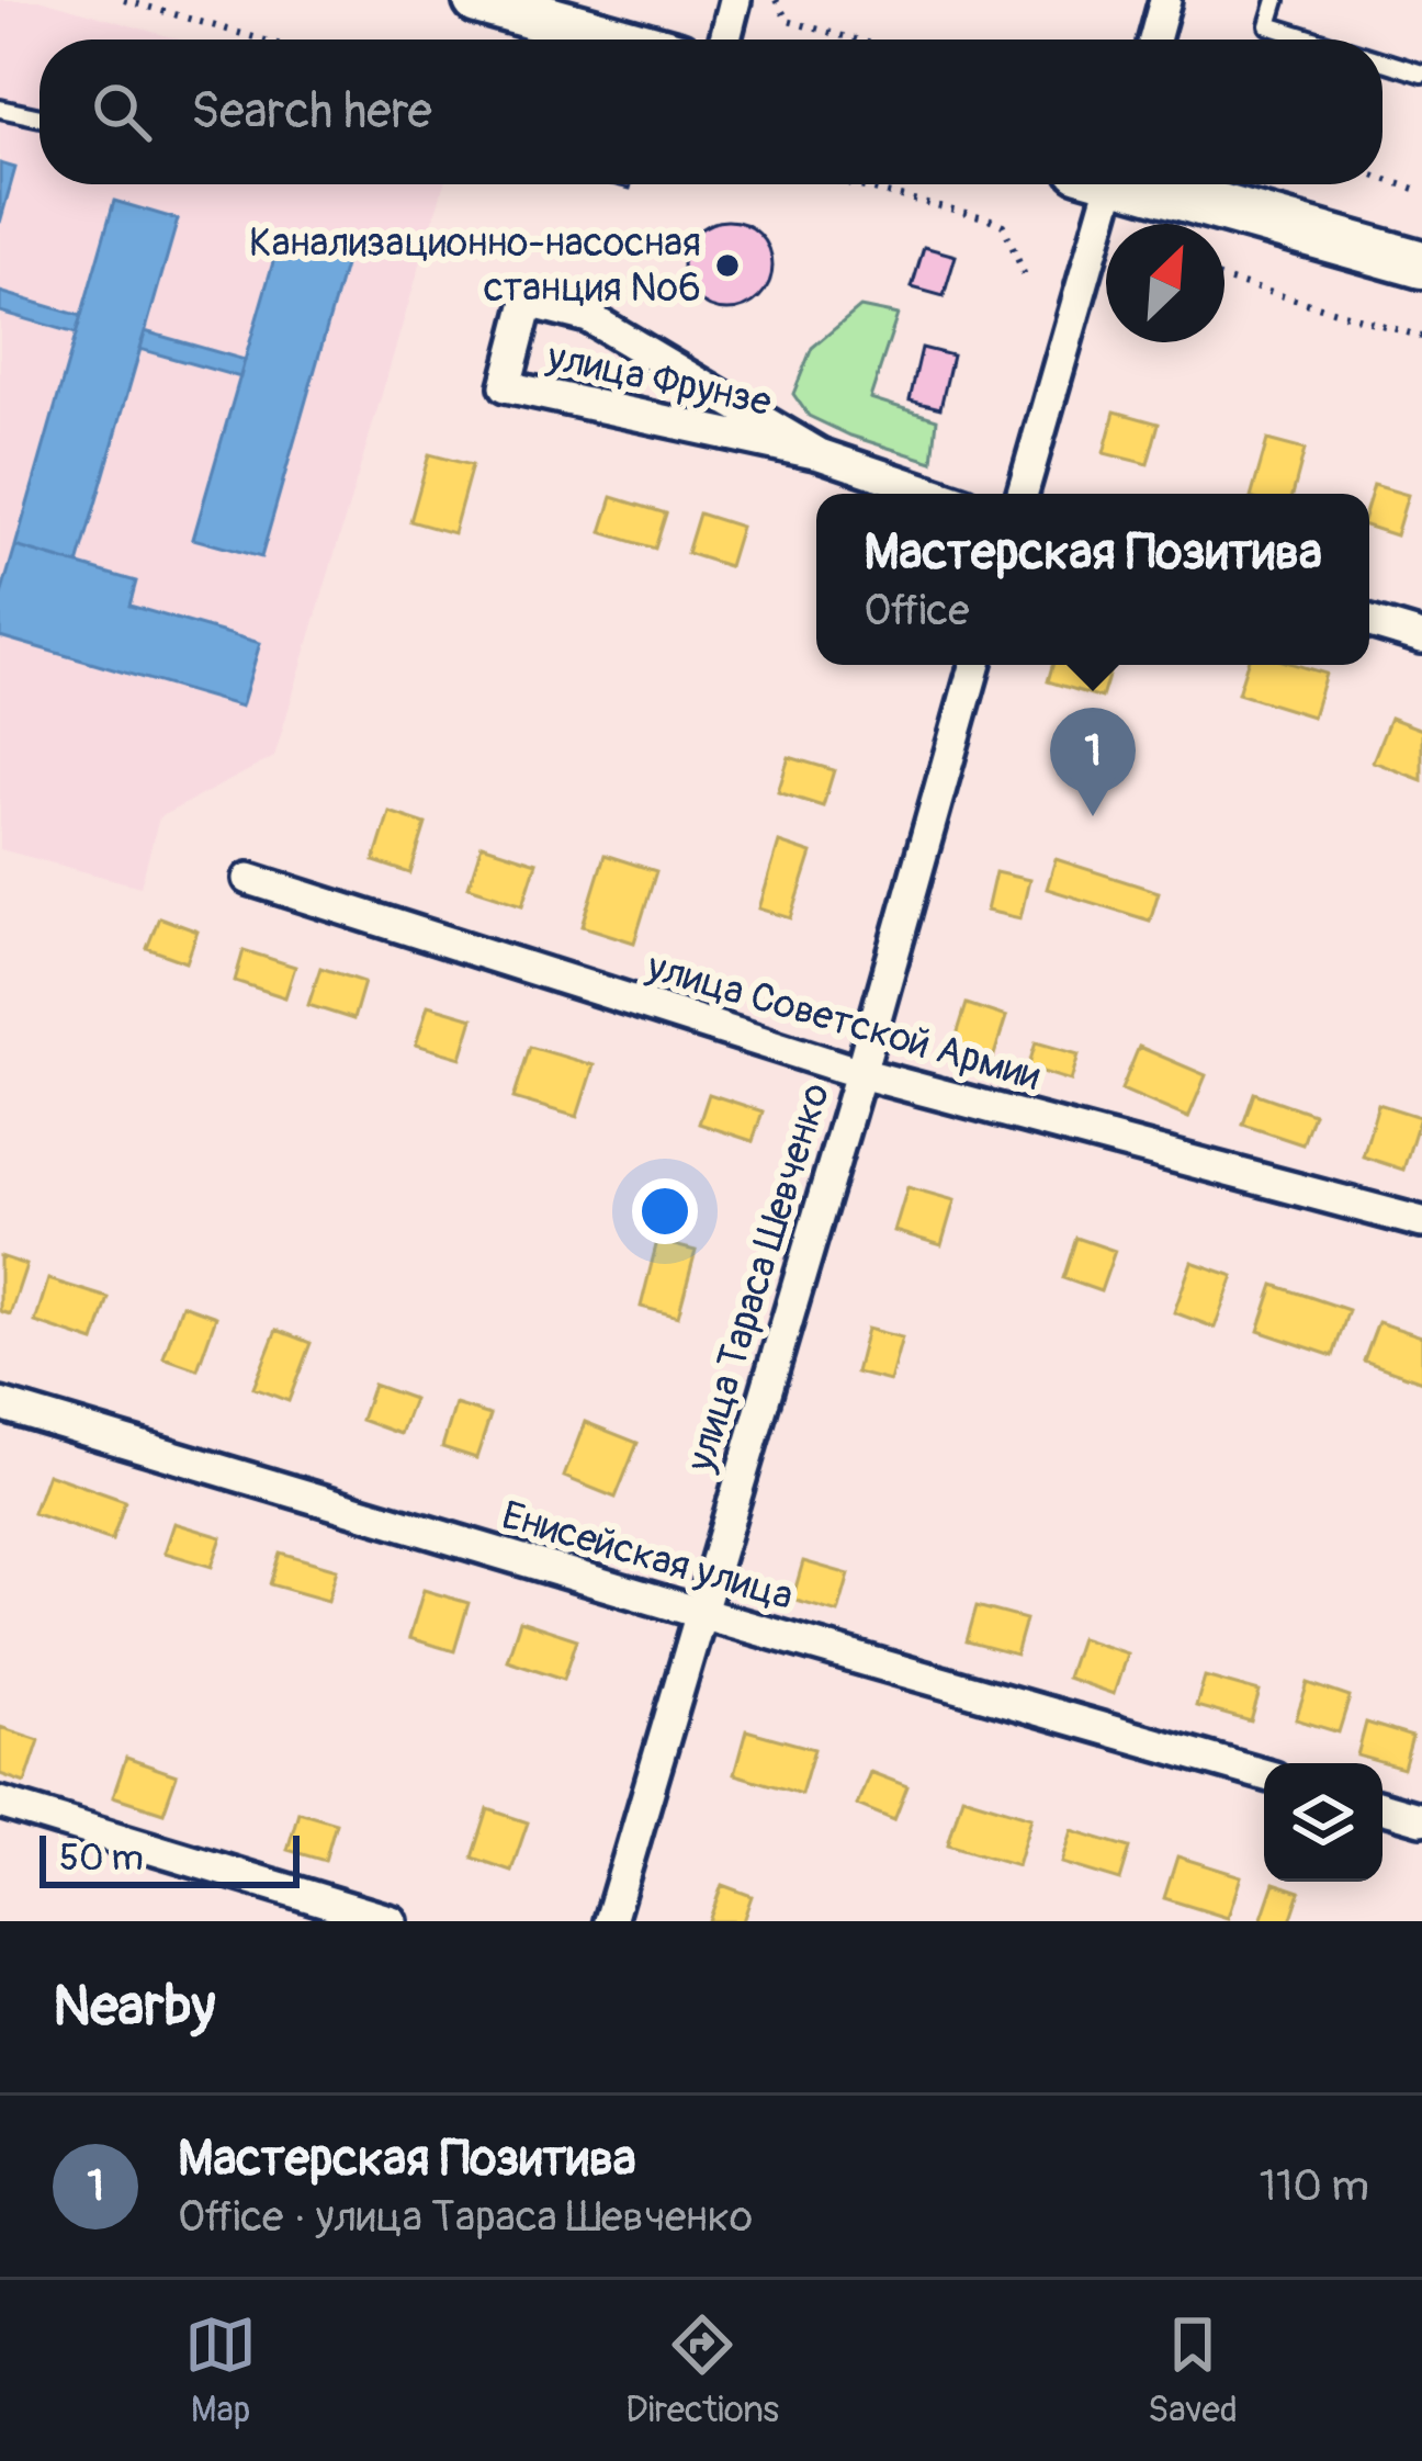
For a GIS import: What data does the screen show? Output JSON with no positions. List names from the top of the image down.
{
  "streets": {
    "street": [
      "улица Фрунзе",
      "улица Советской Армии",
      "улица Тараса Шевченко",
      "Енисейская улица"
    ]
  },
  "crossings": [
    ["улица Советской Армии", "улица Тараса Шевченко"],
    ["улица Тараса Шевченко", "Енисейская улица"]
  ],
  "places": ["Канализационно-насосная станция №6"],
  "scale_bar": "50 m",
  "north": "top right",
  "page": {
    "search": "Search here",
    "popup": ["Мастерская Позитива", "Office"],
    "pins": "1",
    "scale": "50 m",
    "heading": "Nearby",
    "list": [
      {
        "mark": "1",
        "name": "Мастерская Позитива",
        "note": "Office · улица Тараса Шевченко",
        "value": "110 m"
      }
    ],
    "nav": ["Map", "Directions", "Saved"]
  }
}
